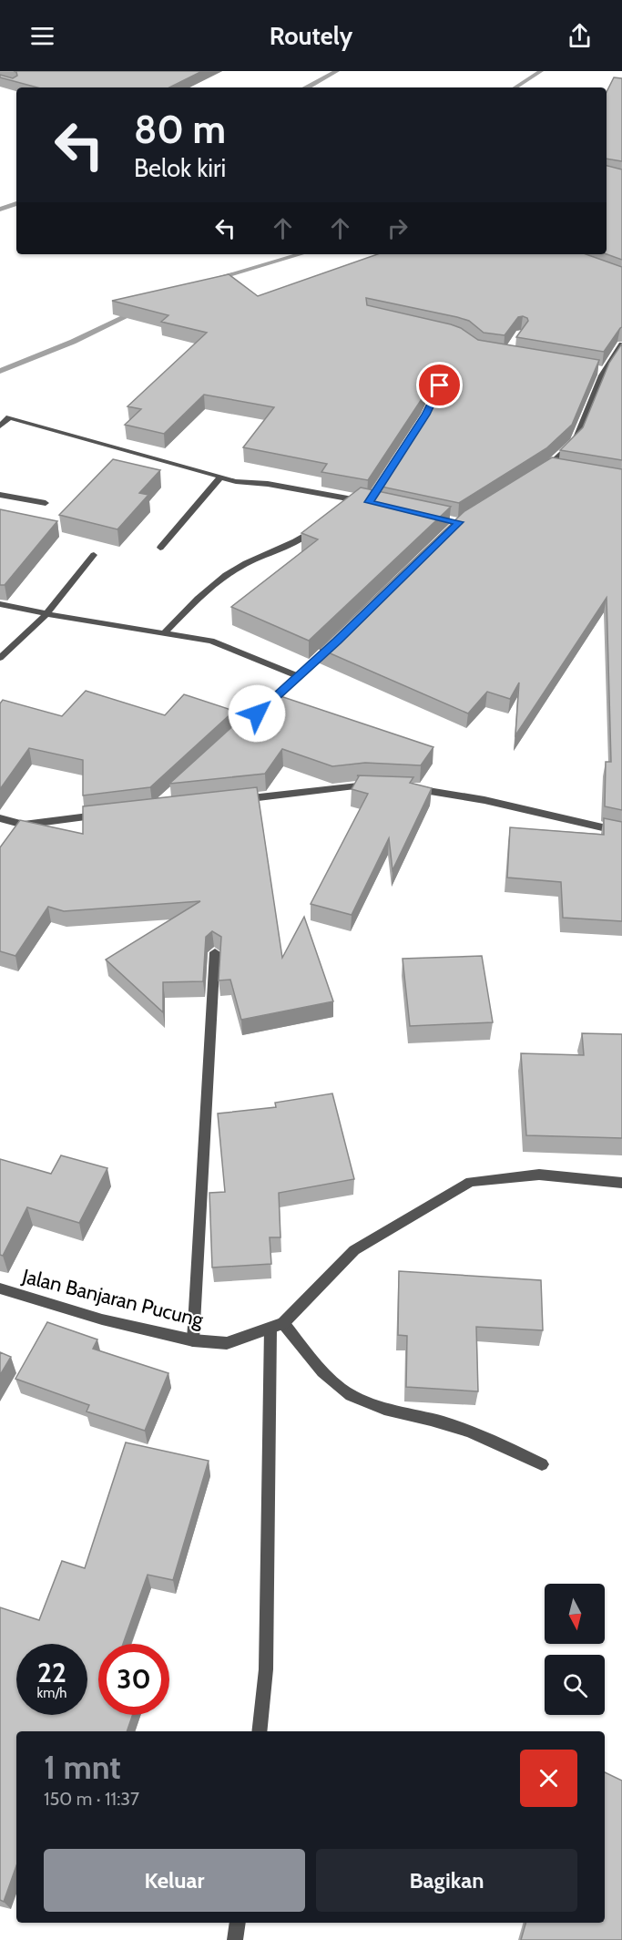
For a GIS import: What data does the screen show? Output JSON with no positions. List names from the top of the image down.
{
  "streets": {
    "street": ["Jalan Banjaran Pucung"]
  },
  "north": "bottom",
  "page": {
    "header": "Routely",
    "turn": ["80 m", "Belok kiri"],
    "speed": "22 km/h",
    "limit": "30",
    "heading": ["1 mnt", "150 m · 11:37"],
    "buttons": ["Keluar", "Bagikan"]
  }
}
